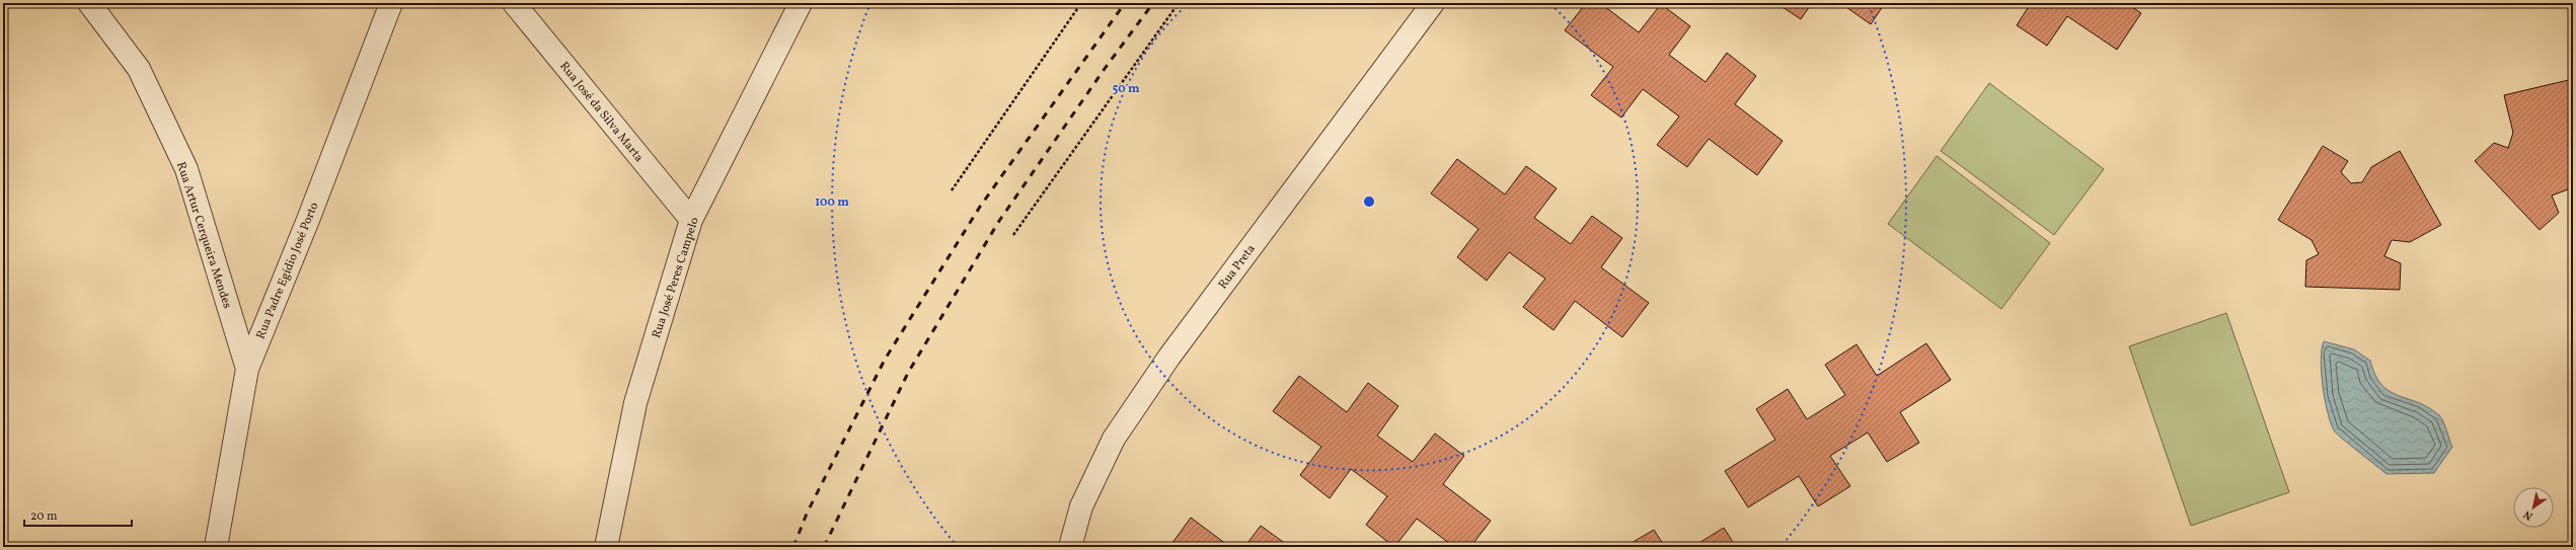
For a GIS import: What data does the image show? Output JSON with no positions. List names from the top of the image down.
{
  "streets": {
    "street": [
      "Rua José da Silva Marta",
      "Rua Artur Cerqueira Mendes",
      "Rua Preta",
      "Rua Padre Egídio José Porto",
      "Rua José Peres Campelo"
    ]
  },
  "crossings": [
    ["Rua José da Silva Marta", "Rua José Peres Campelo"],
    ["Rua Artur Cerqueira Mendes", "Rua Padre Egídio José Porto"]
  ],
  "scale_bar": "20 m",
  "north": "bottom left",
  "rings": ["50 m", "100 m"]
}
